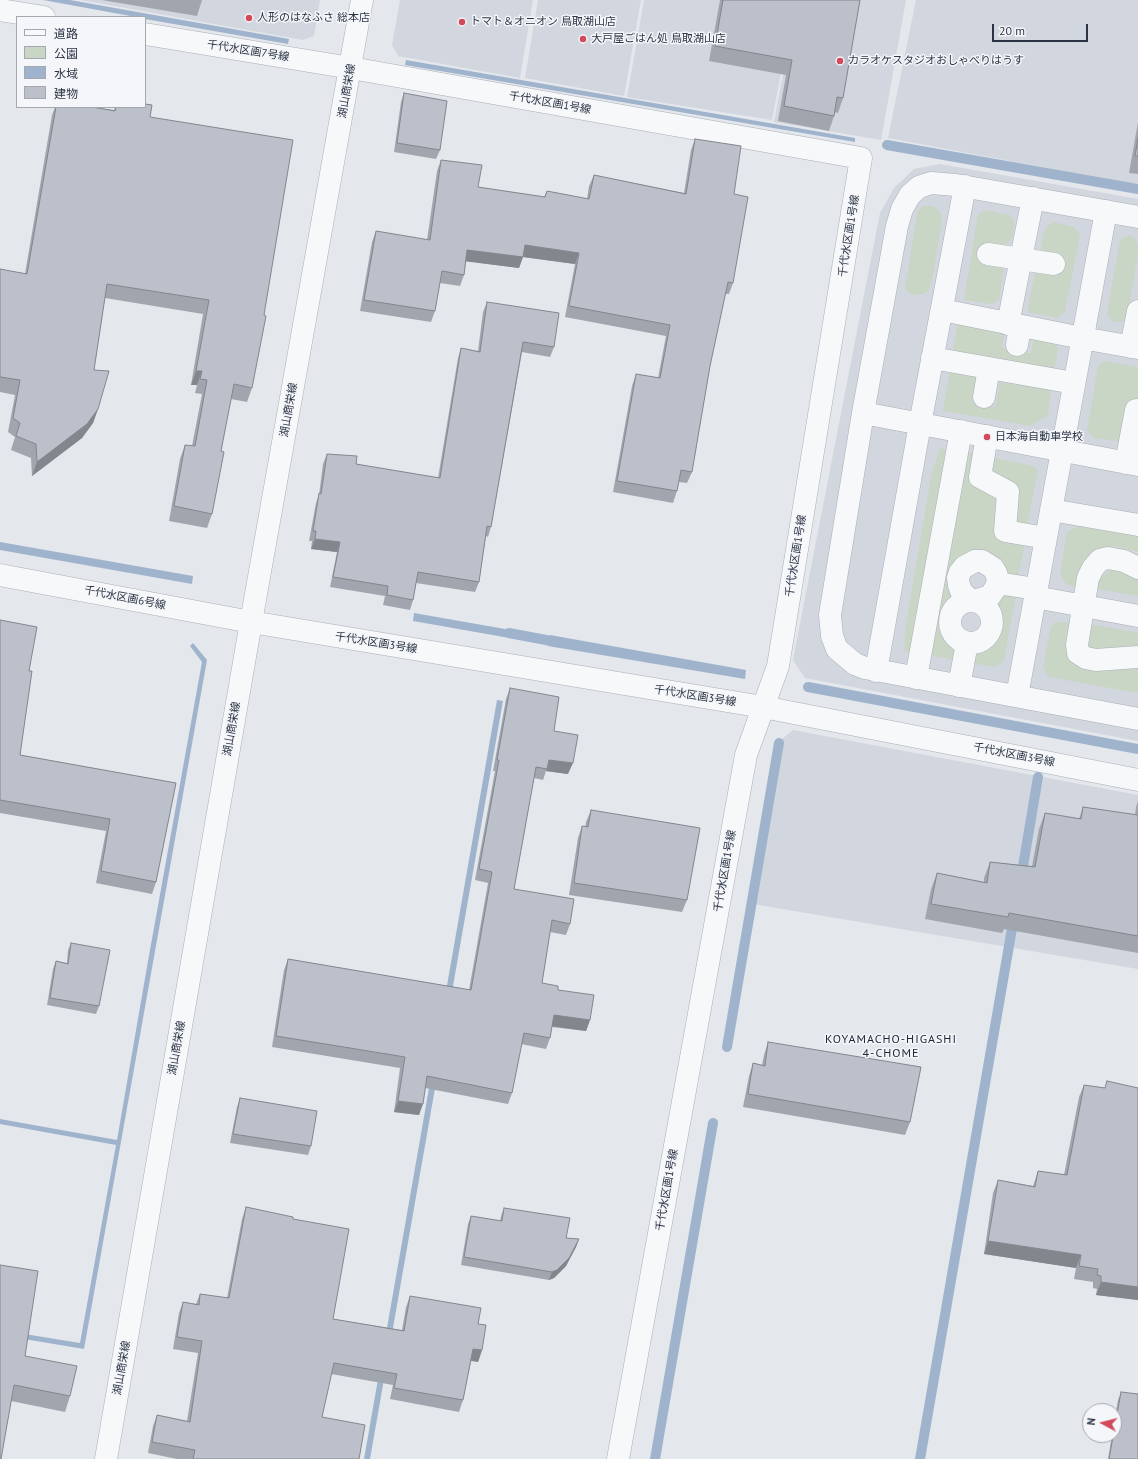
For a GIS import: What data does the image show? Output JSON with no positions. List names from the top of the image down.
{
  "streets": {
    "street": [
      "千代水区画7号線",
      "湖山商栄線",
      "千代水区画1号線",
      "千代水区画6号線",
      "千代水区画3号線"
    ]
  },
  "crossings": [
    ["千代水区画7号線", "湖山商栄線"],
    ["千代水区画7号線", "千代水区画1号線"],
    ["湖山商栄線", "千代水区画1号線"],
    ["湖山商栄線", "千代水区画6号線"],
    ["湖山商栄線", "千代水区画3号線"],
    ["千代水区画1号線", "千代水区画3号線"],
    ["千代水区画6号線", "千代水区画3号線"]
  ],
  "districts": ["KOYAMACHO-HIGASHI 4-CHOME"],
  "places": [
    "人形のはなふさ 総本店",
    "トマト＆オニオン 鳥取湖山店",
    "大戸屋ごはん処 鳥取湖山店",
    "カラオケスタジオおしゃべりはうす",
    "日本海自動車学校"
  ],
  "legend": [
    "道路",
    "公園",
    "水域",
    "建物"
  ],
  "scale_bar": "20 m",
  "north": "left"
}
